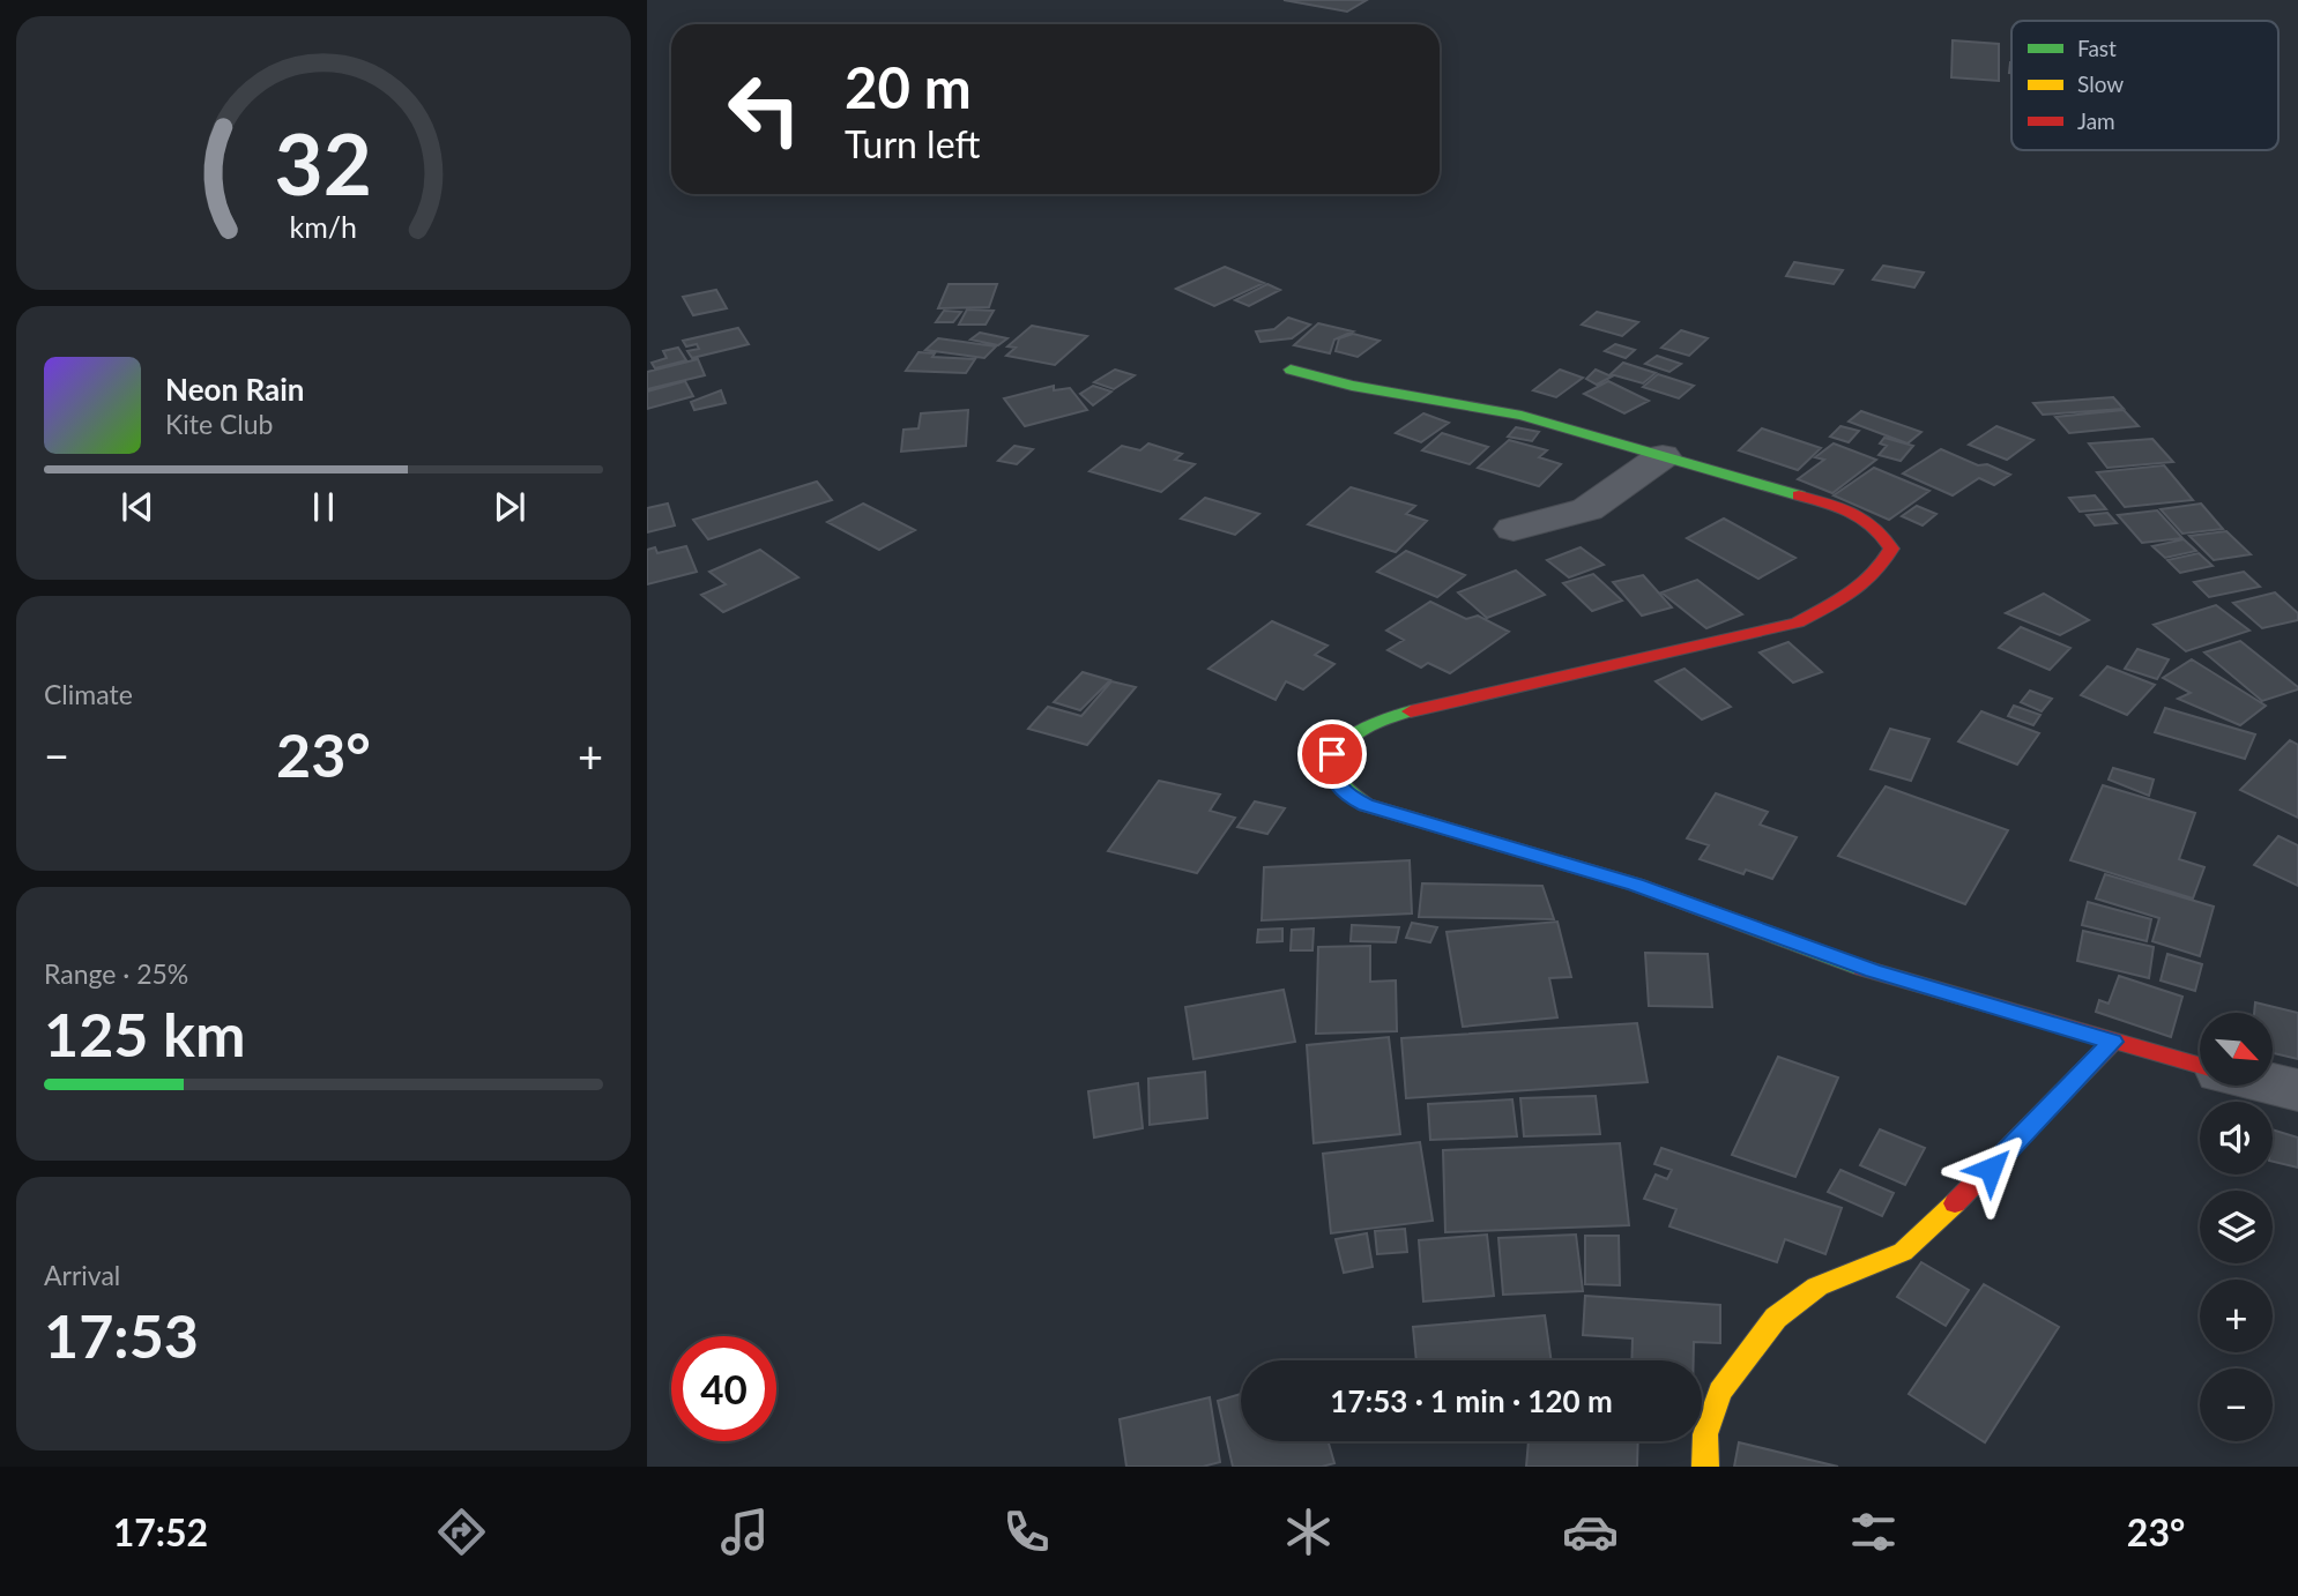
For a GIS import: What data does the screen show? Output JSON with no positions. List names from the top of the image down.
{
  "legend": ["Fast", "Slow", "Jam"],
  "north": "bottom right",
  "page": {
    "turn": ["20 m", "Turn left"],
    "song": ["Neon Rain", "Kite Club"],
    "tile": [
      "Climate",
      ["Range · 25%", "125 km"],
      ["Arrival", "17:53"]
    ],
    "heat": ["−", "23°", "+"],
    "map_buttons": ["+", "−"],
    "limit": "40",
    "trip": "17:53 · 1 min · 120 m",
    "tabs": ["17:52", "23°"],
    "gauge": ["32", "km/h"]
  }
}
